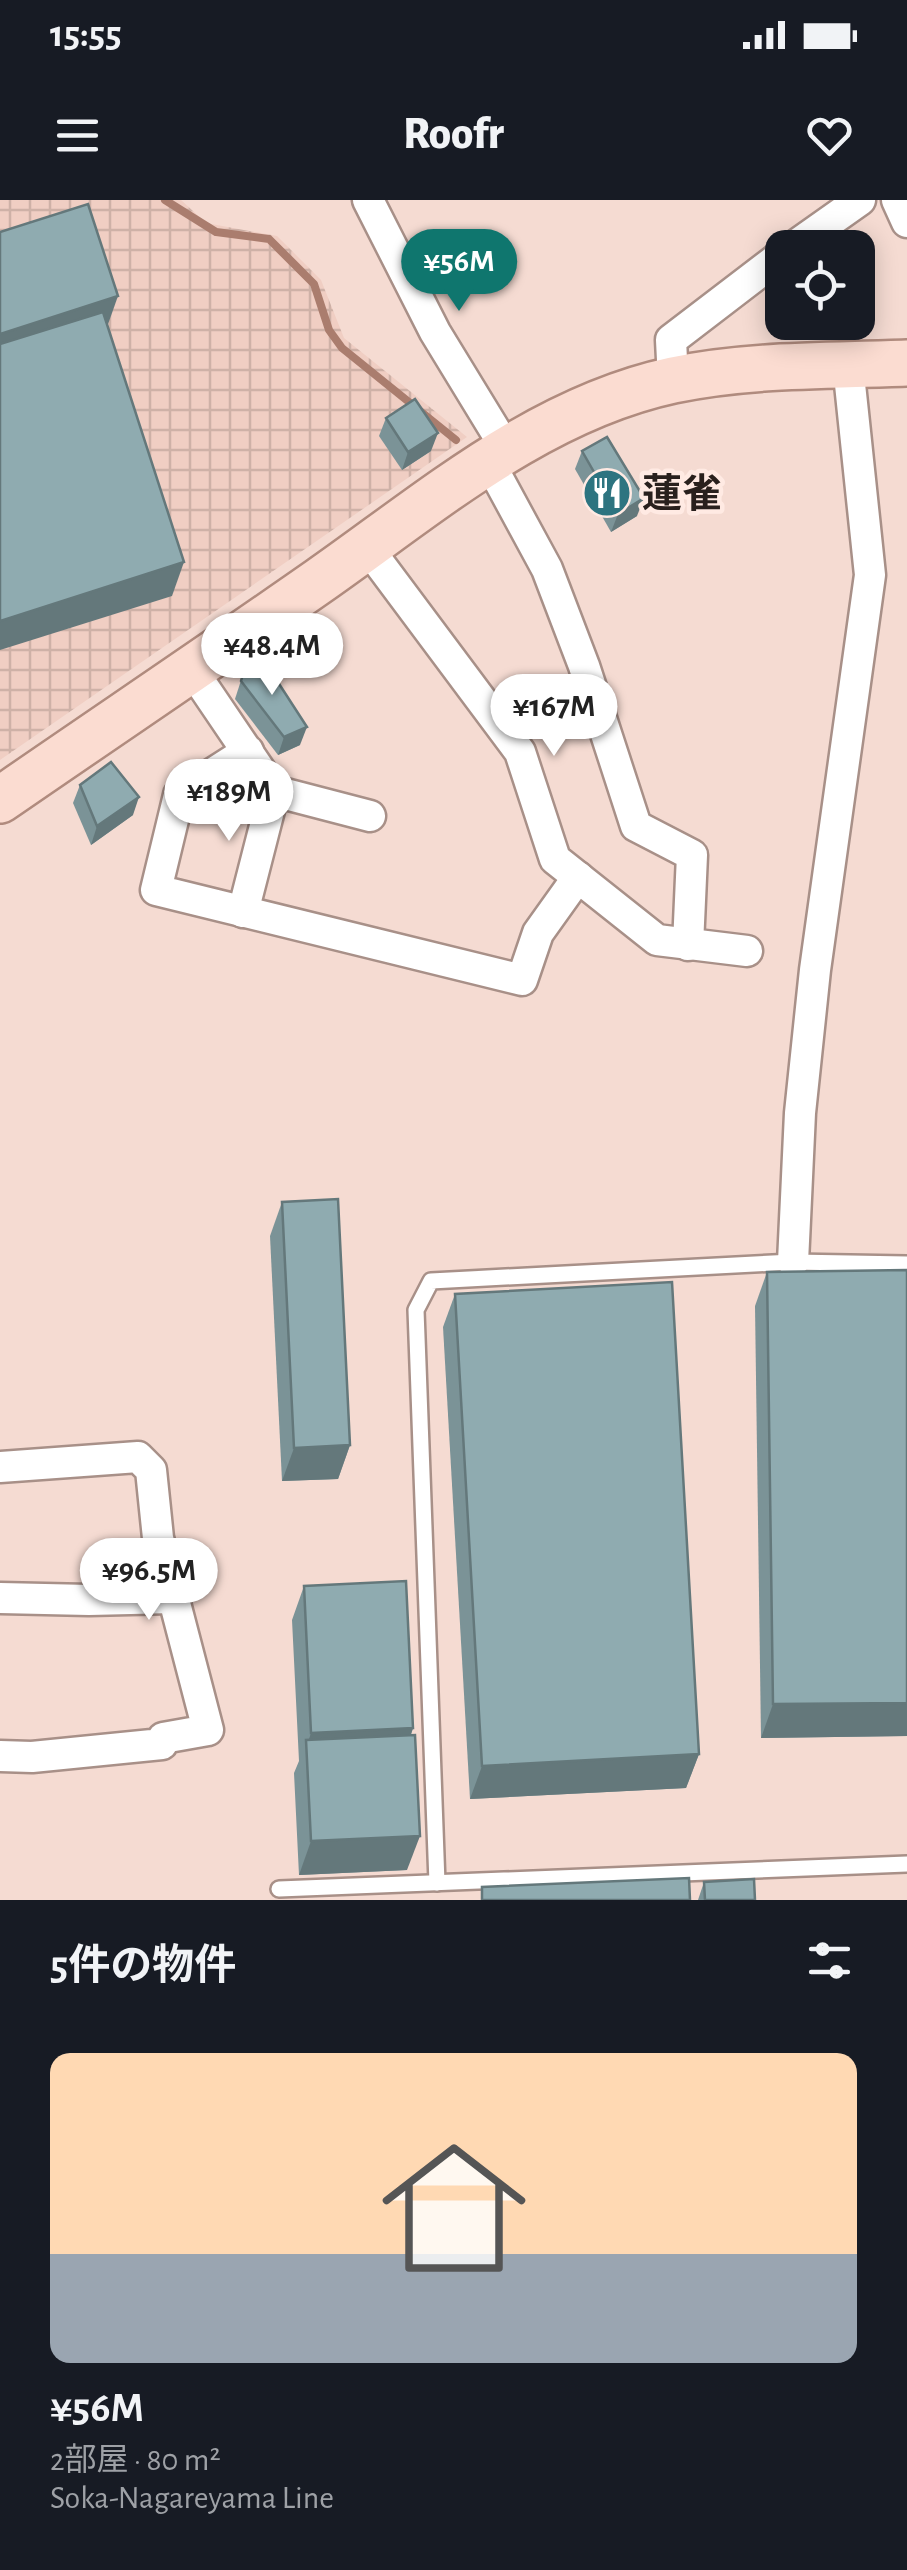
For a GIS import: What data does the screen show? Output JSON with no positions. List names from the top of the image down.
{
  "places": {
    "restaurant": ["蓮雀"]
  },
  "page": {
    "status": "15:55",
    "header": "Roofr",
    "price": [
      "¥56M",
      "¥48.4M",
      "¥167M",
      "¥189M",
      "¥96.5M"
    ],
    "heading": "5件の物件",
    "list": [
      {
        "name": "¥56M",
        "note": "2部屋 · 80 m² · Soka-Nagareyama Line"
      }
    ]
  }
}
